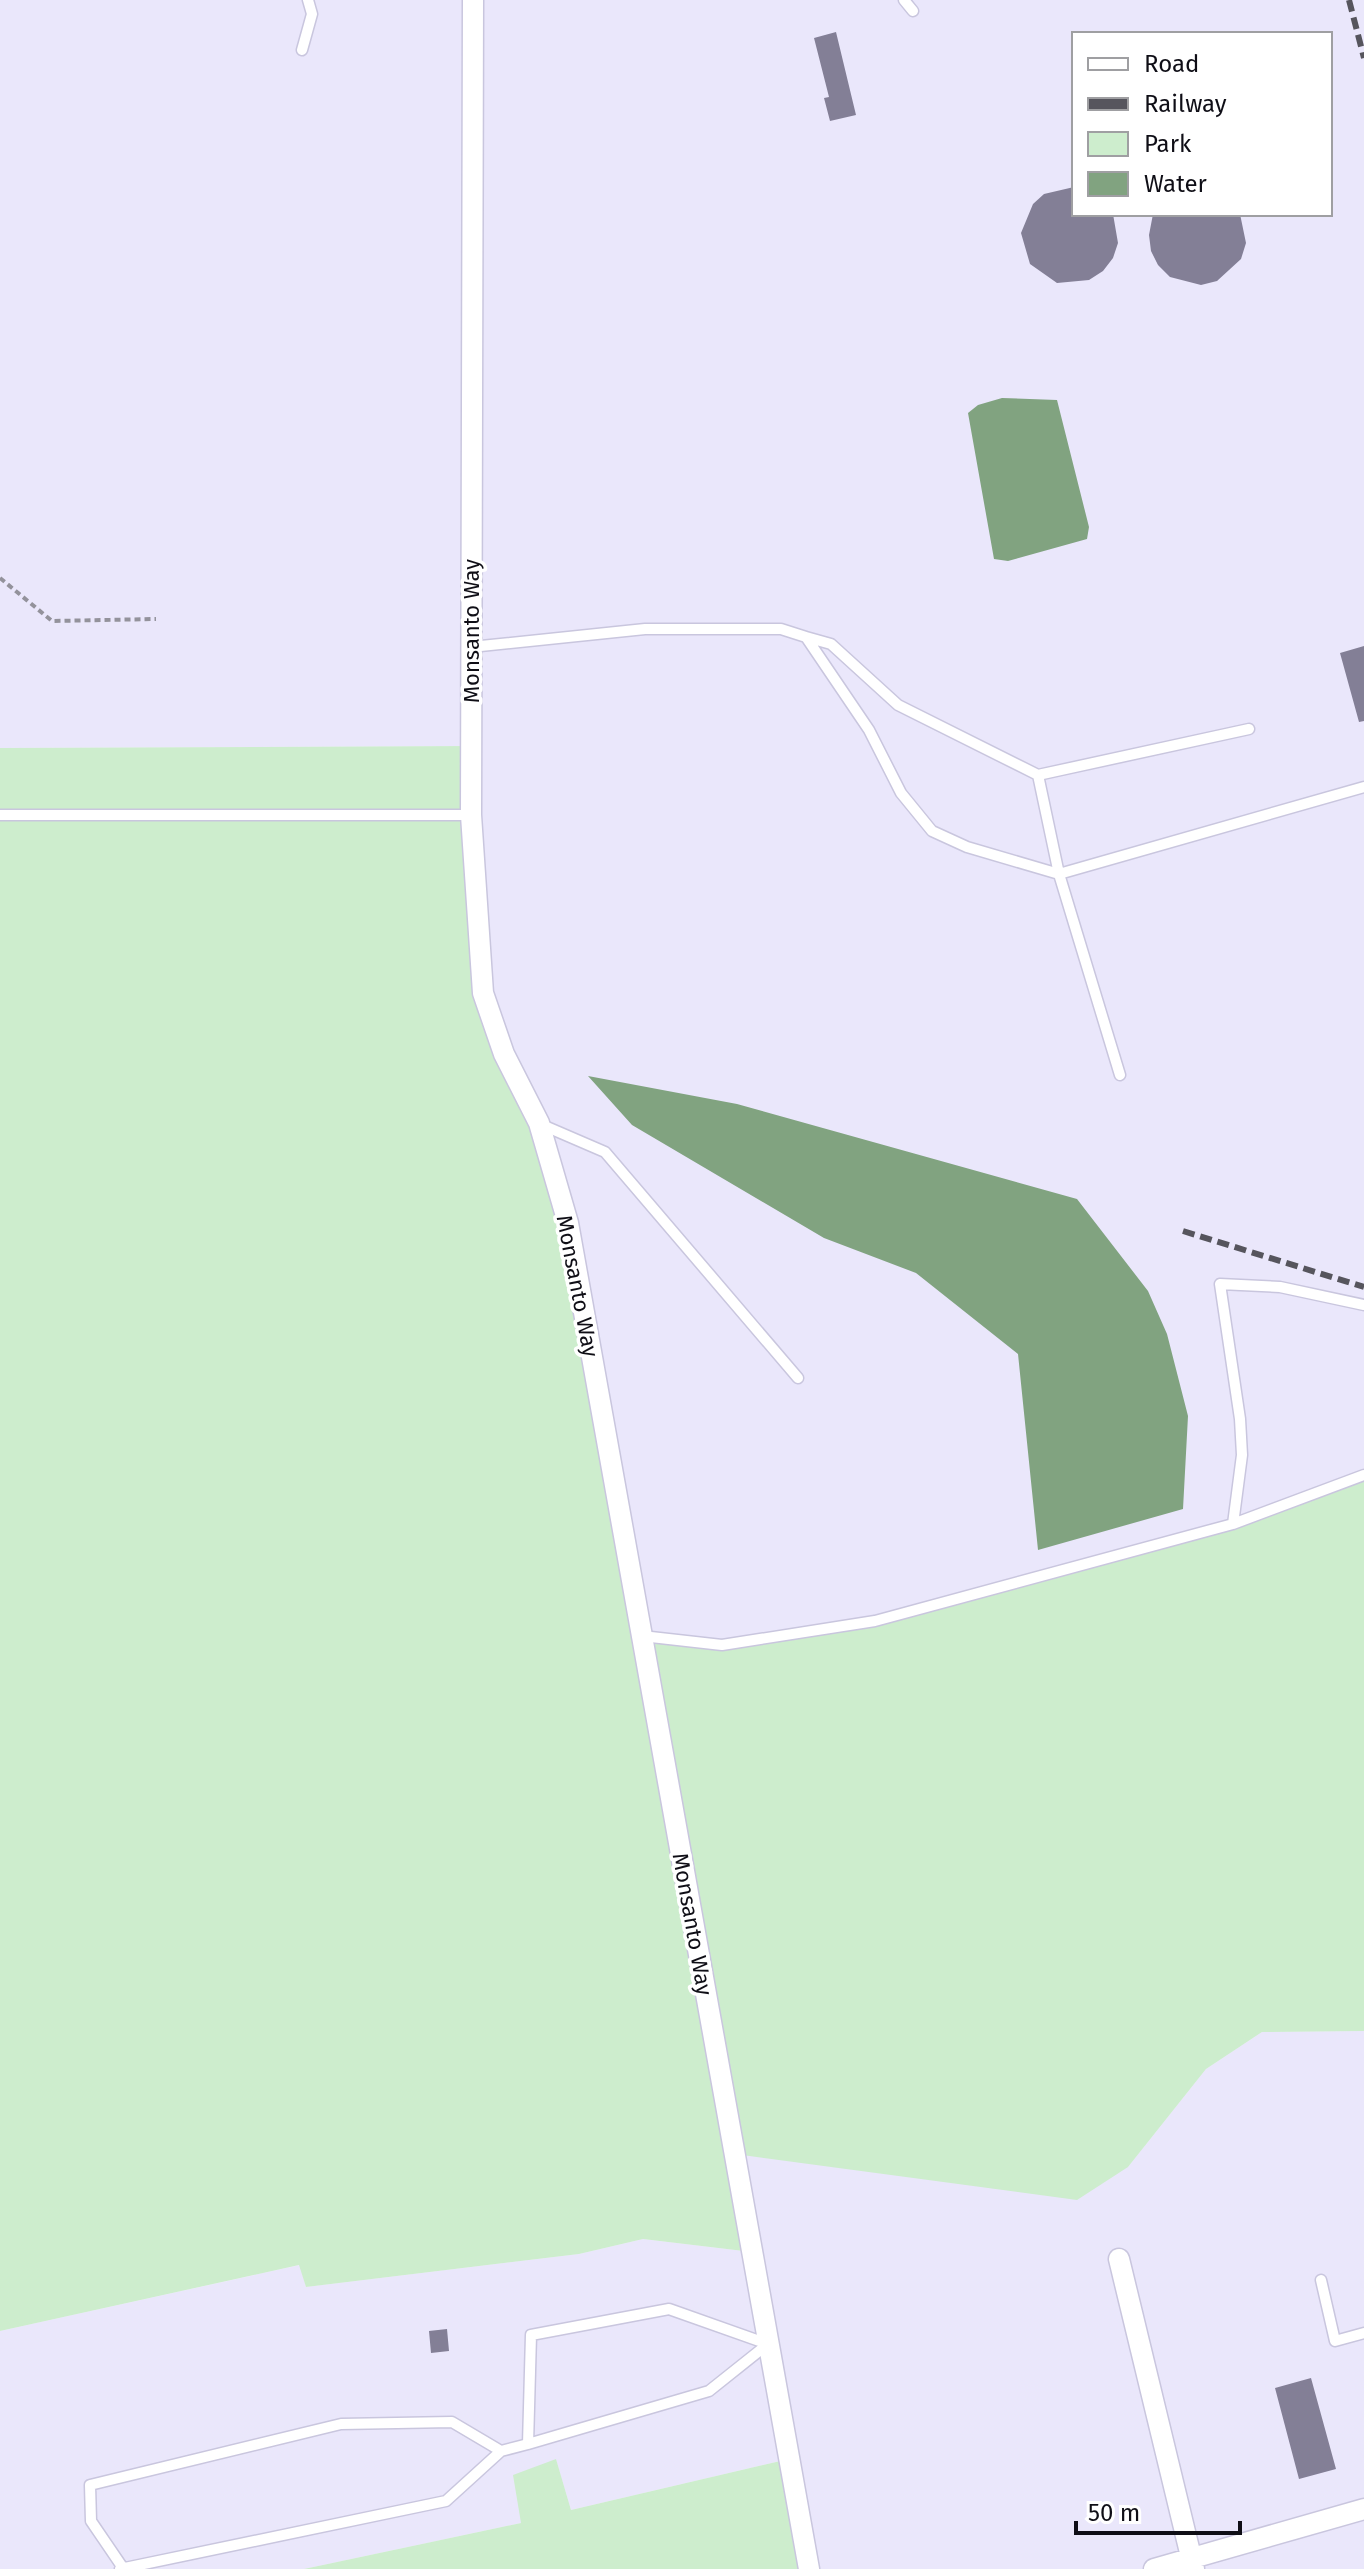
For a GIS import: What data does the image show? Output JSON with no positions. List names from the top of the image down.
{
  "streets": {
    "street": ["Monsanto Way"]
  },
  "legend": [
    "Road",
    "Railway",
    "Park",
    "Water"
  ],
  "scale_bar": "50 m"
}
